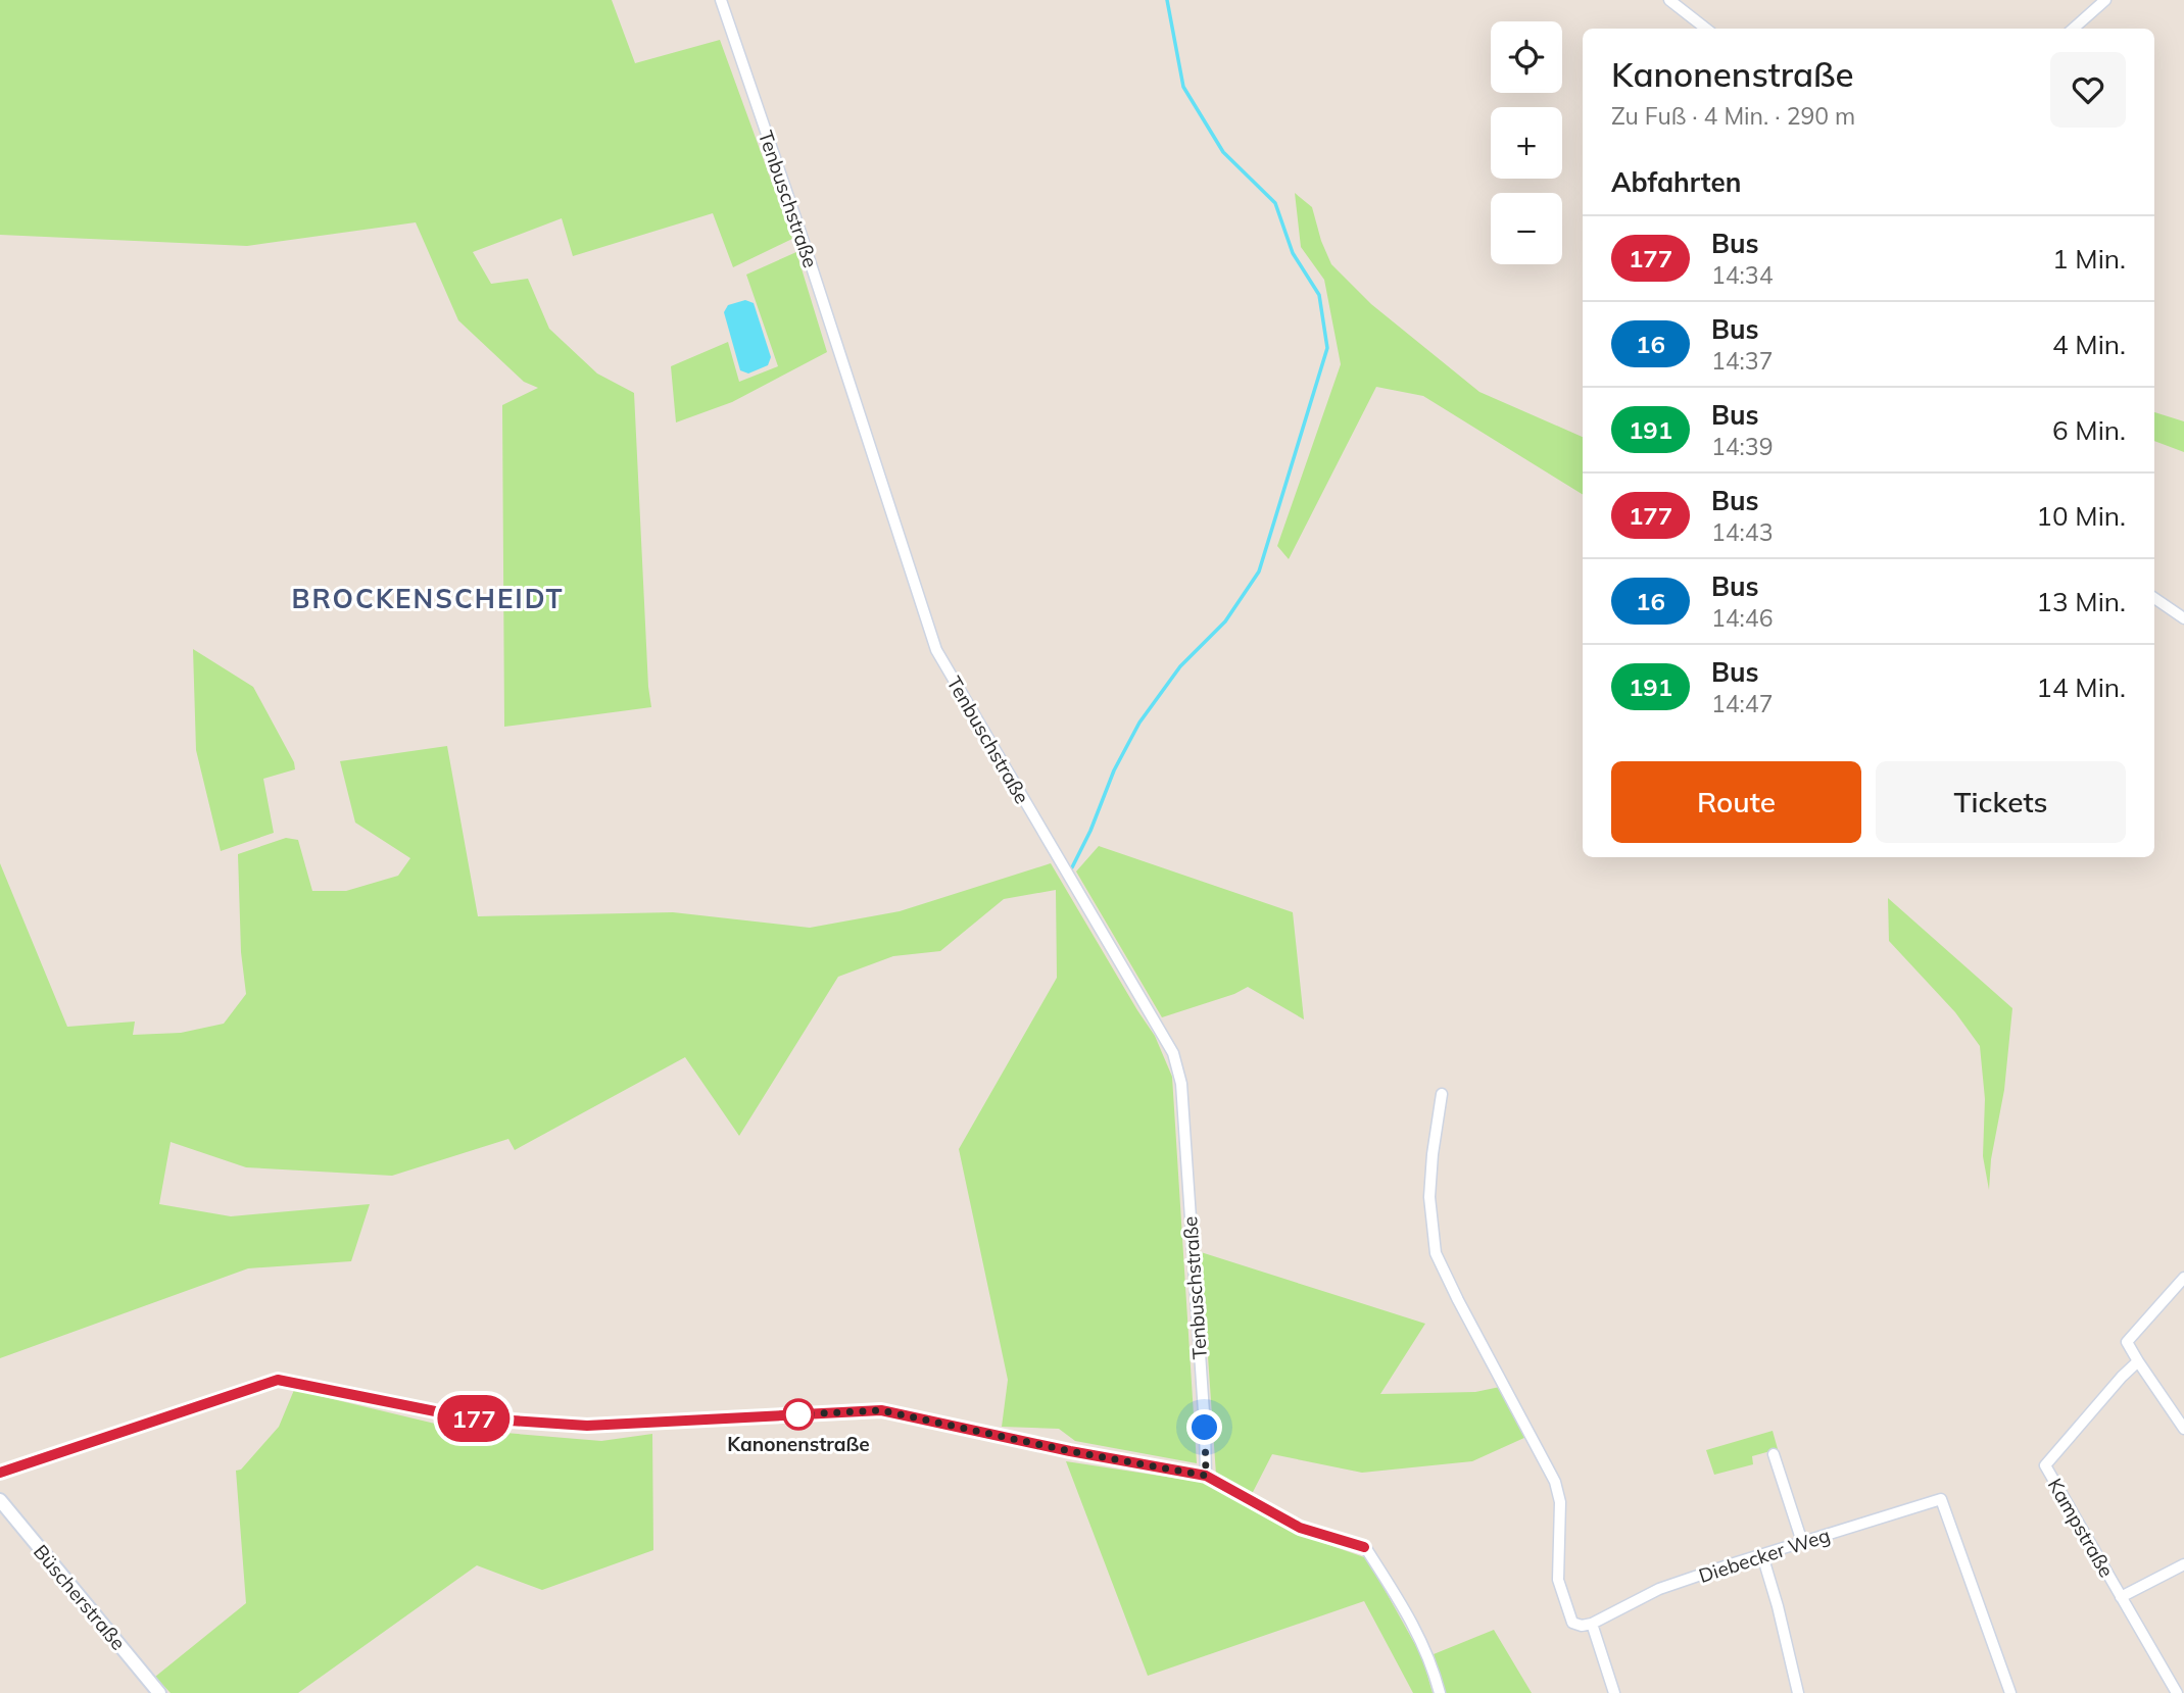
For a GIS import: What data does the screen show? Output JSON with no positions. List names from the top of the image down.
{
  "streets": {
    "street": [
      "Tenbuschstraße",
      "Kampstraße",
      "Diebecker Weg",
      "Büscherstraße"
    ]
  },
  "districts": ["BROCKENSCHEIDT"],
  "places": ["Kanonenstraße"],
  "lines": ["bus line 177"],
  "page": {
    "on_map": "177",
    "map_buttons": ["+", "−"],
    "heading": [
      ["Kanonenstraße", "Zu Fuß · 4 Min. · 290 m"],
      "Abfahrten"
    ],
    "list": [
      {
        "mark": "177",
        "name": "Bus",
        "note": "14:34",
        "value": "1 Min."
      },
      {
        "mark": "16",
        "name": "Bus",
        "note": "14:37",
        "value": "4 Min."
      },
      {
        "mark": "191",
        "name": "Bus",
        "note": "14:39",
        "value": "6 Min."
      },
      {
        "mark": "177",
        "name": "Bus",
        "note": "14:43",
        "value": "10 Min."
      },
      {
        "mark": "16",
        "name": "Bus",
        "note": "14:46",
        "value": "13 Min."
      },
      {
        "mark": "191",
        "name": "Bus",
        "note": "14:47",
        "value": "14 Min."
      }
    ],
    "buttons": ["Route", "Tickets"]
  }
}
